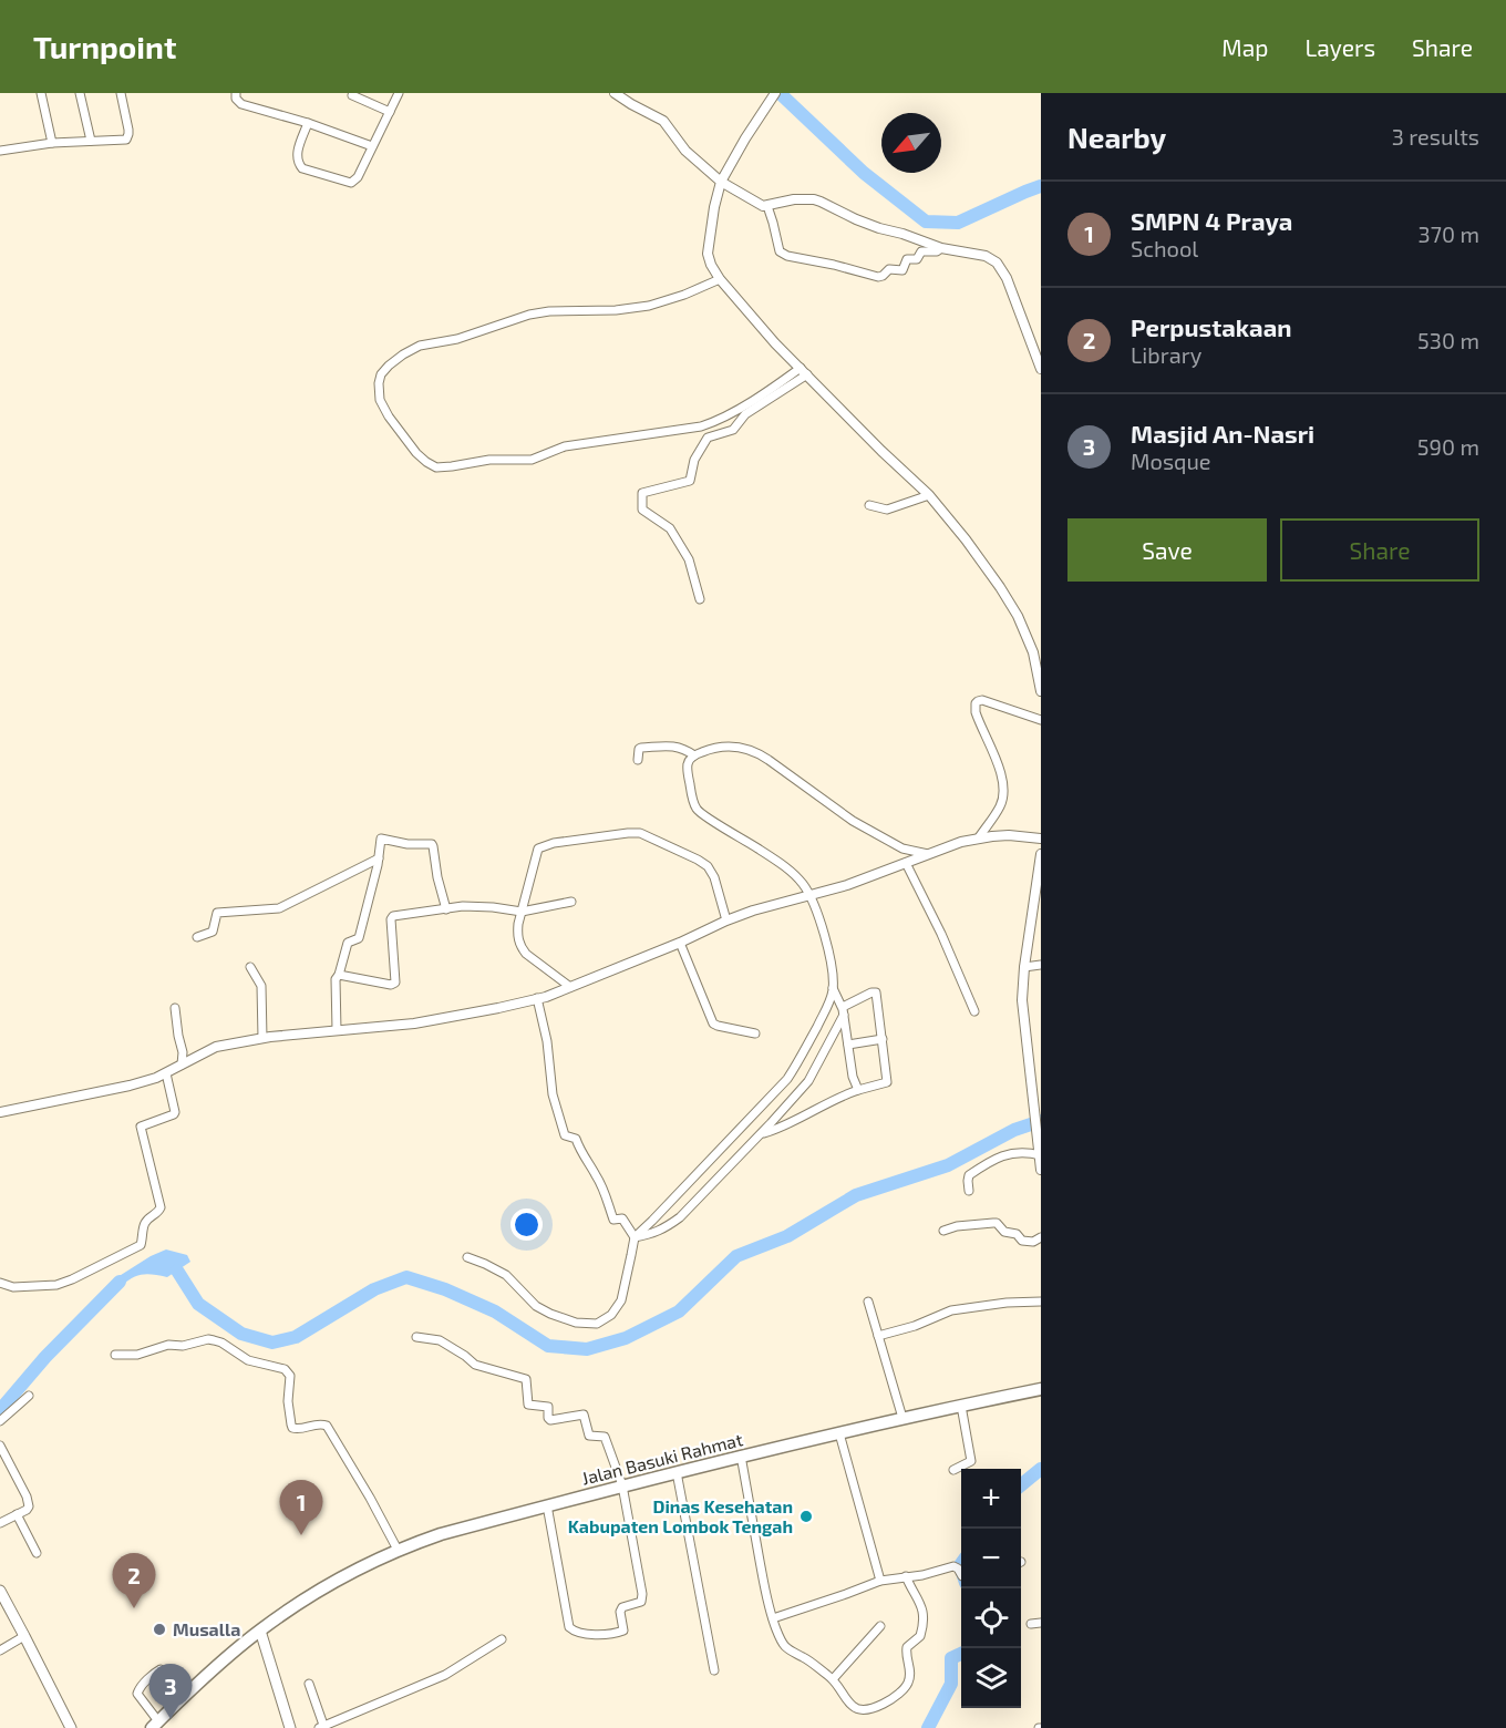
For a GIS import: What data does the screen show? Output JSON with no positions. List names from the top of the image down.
{
  "streets": {
    "main road": ["Jalan Basuki Rahmat"]
  },
  "places": ["Dinas Kesehatan Kabupaten Lombok Tengah", "Musalla"],
  "north": "bottom left",
  "page": {
    "header": "Turnpoint",
    "nav": ["Map", "Layers", "Share"],
    "heading": ["Nearby", "3 results"],
    "list": [
      {
        "mark": "1",
        "name": "SMPN 4 Praya",
        "note": "School",
        "value": "370 m"
      },
      {
        "mark": "2",
        "name": "Perpustakaan",
        "note": "Library",
        "value": "530 m"
      },
      {
        "mark": "3",
        "name": "Masjid An-Nasri",
        "note": "Mosque",
        "value": "590 m"
      }
    ],
    "buttons": ["Save", "Share"],
    "map_buttons": ["+", "−"],
    "pins": ["1", "2", "3"]
  }
}
